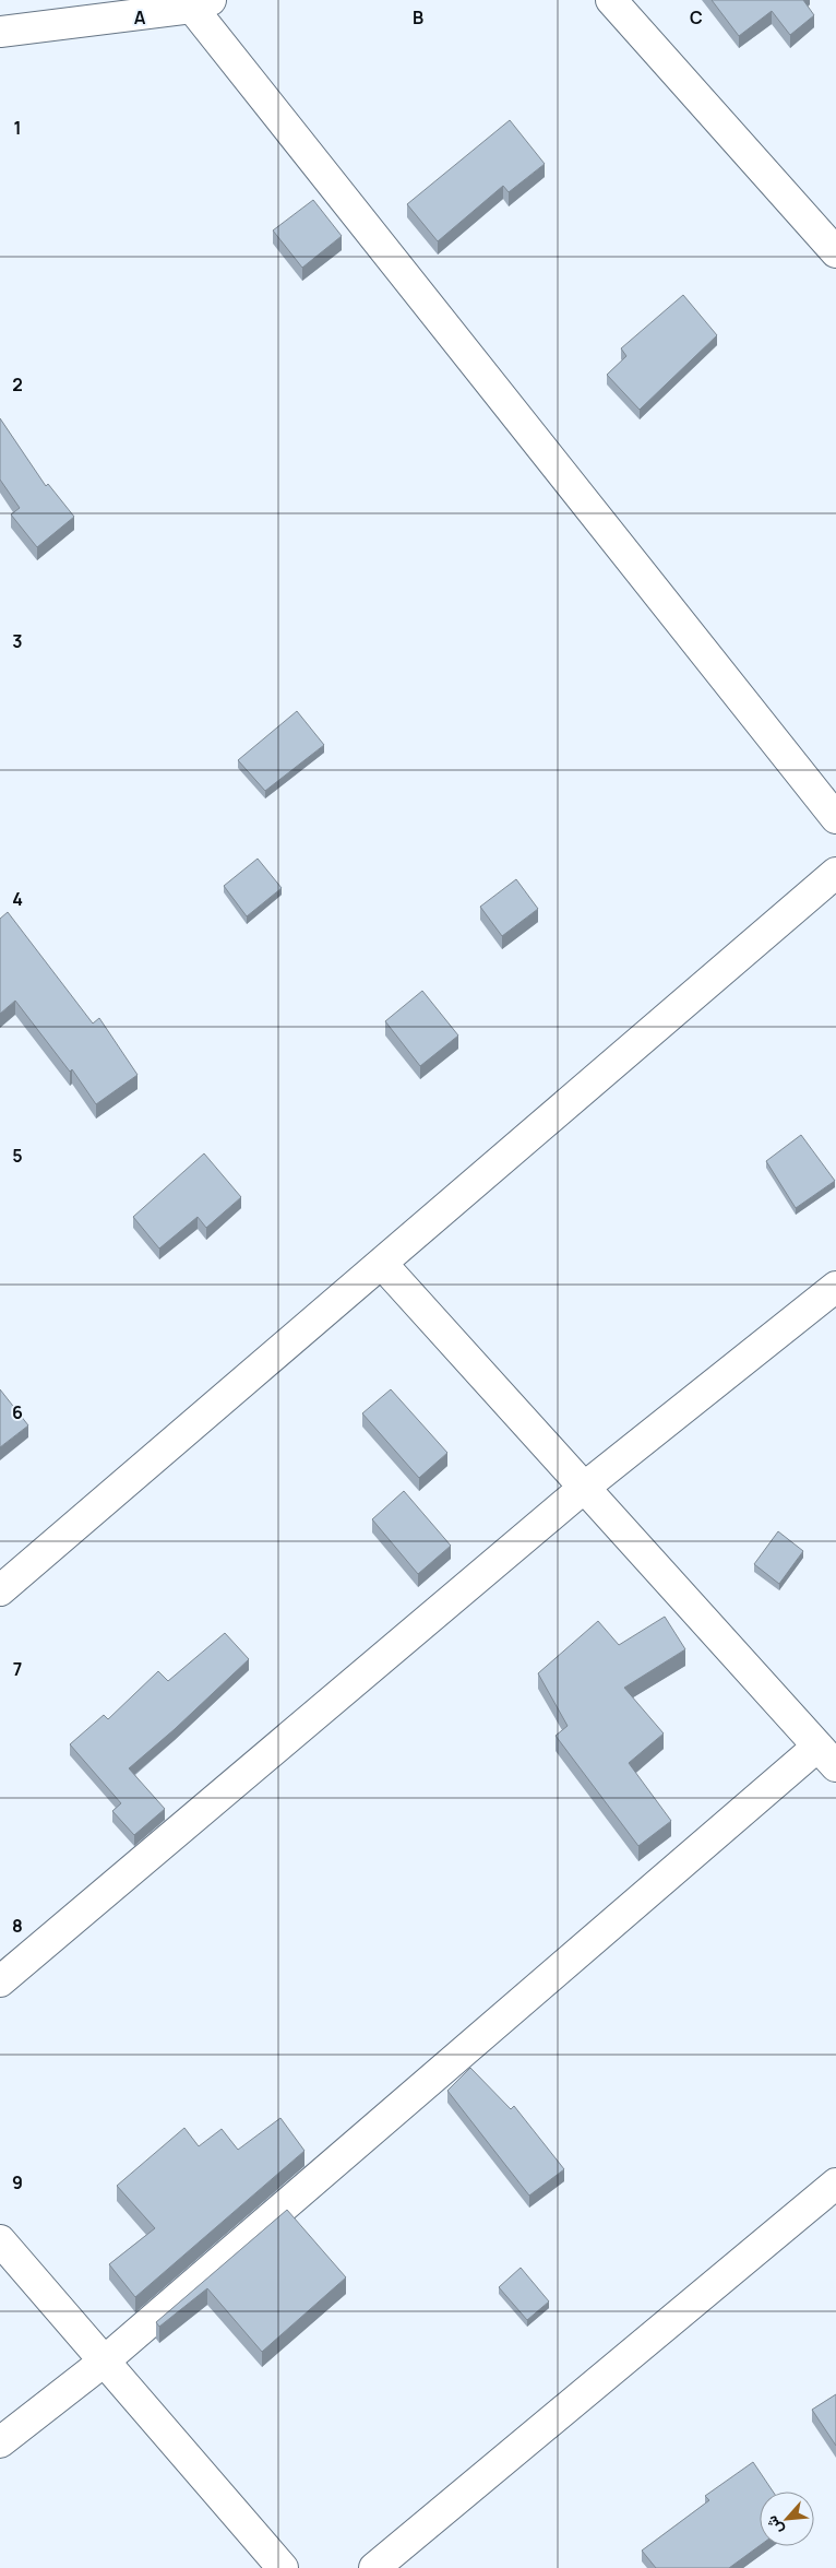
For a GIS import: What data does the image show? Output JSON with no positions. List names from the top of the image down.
{
  "north": "bottom left",
  "grid": {
    "columns": ["A", "B", "C"],
    "rows": [
      "1",
      "2",
      "3",
      "4",
      "5",
      "6",
      "7",
      "8",
      "9"
    ]
  }
}
